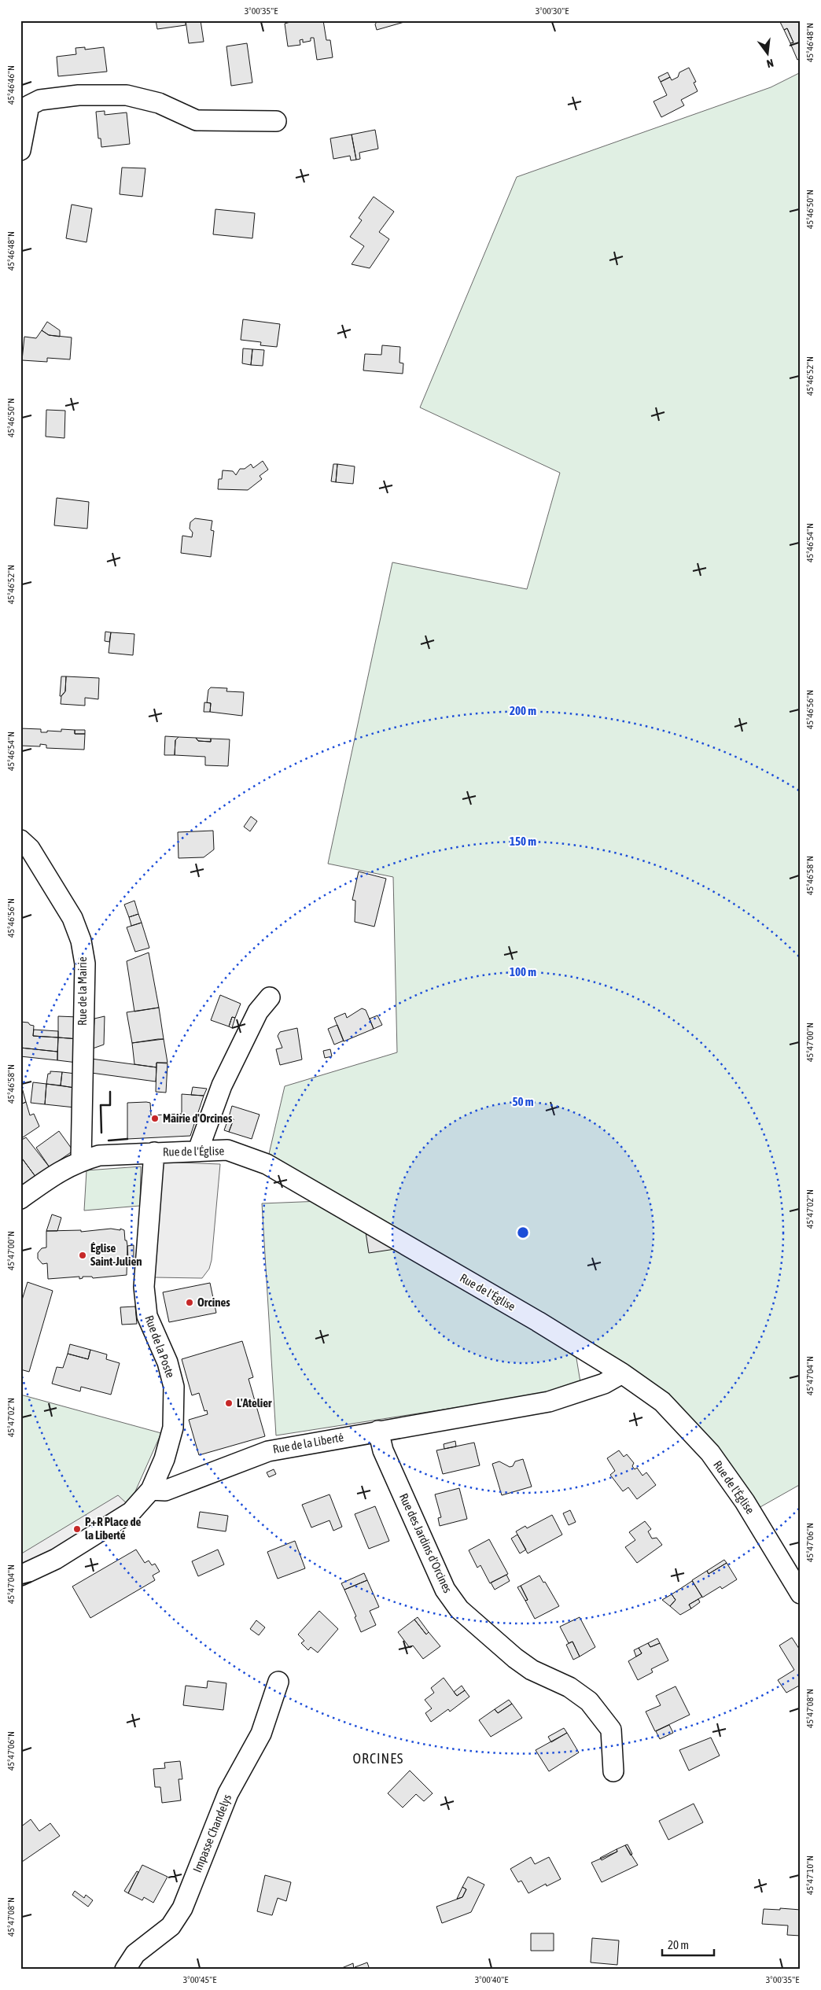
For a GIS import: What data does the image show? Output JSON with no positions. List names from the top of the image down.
{
  "streets": {
    "street": [
      "Rue de la Mairie",
      "Rue de l'Église",
      "Rue de la Poste",
      "Rue de la Liberté",
      "Rue des Jardins d'Orcines",
      "Impasse Chandelys"
    ]
  },
  "crossings": [
    ["Rue de la Mairie", "Rue de l'Église"],
    ["Rue de l'Église", "Rue de la Poste"],
    ["Rue de l'Église", "Rue de la Liberté"],
    ["Rue de la Poste", "Rue de la Liberté"],
    ["Rue de la Liberté", "Rue des Jardins d'Orcines"]
  ],
  "districts": ["ORCINES"],
  "places": [
    "Mairie d'Orcines",
    "Église Saint-Julien",
    "Orcines",
    "L'Atelier",
    "P+R Place de la Liberté"
  ],
  "scale_bar": "20 m",
  "north": "bottom",
  "coordinates": [
    "3°00'35\"E",
    "3°00'30\"E",
    "45°46'48\"N",
    "45°46'46\"N",
    "45°46'50\"N",
    "45°46'52\"N",
    "45°46'54\"N",
    "45°46'56\"N",
    "45°46'58\"N",
    "45°47'00\"N",
    "45°47'02\"N",
    "45°47'04\"N",
    "45°47'06\"N",
    "45°47'08\"N",
    "45°47'10\"N",
    "3°00'45\"E",
    "3°00'40\"E"
  ],
  "rings": [
    "200 m",
    "150 m",
    "100 m",
    "50 m"
  ]
}
